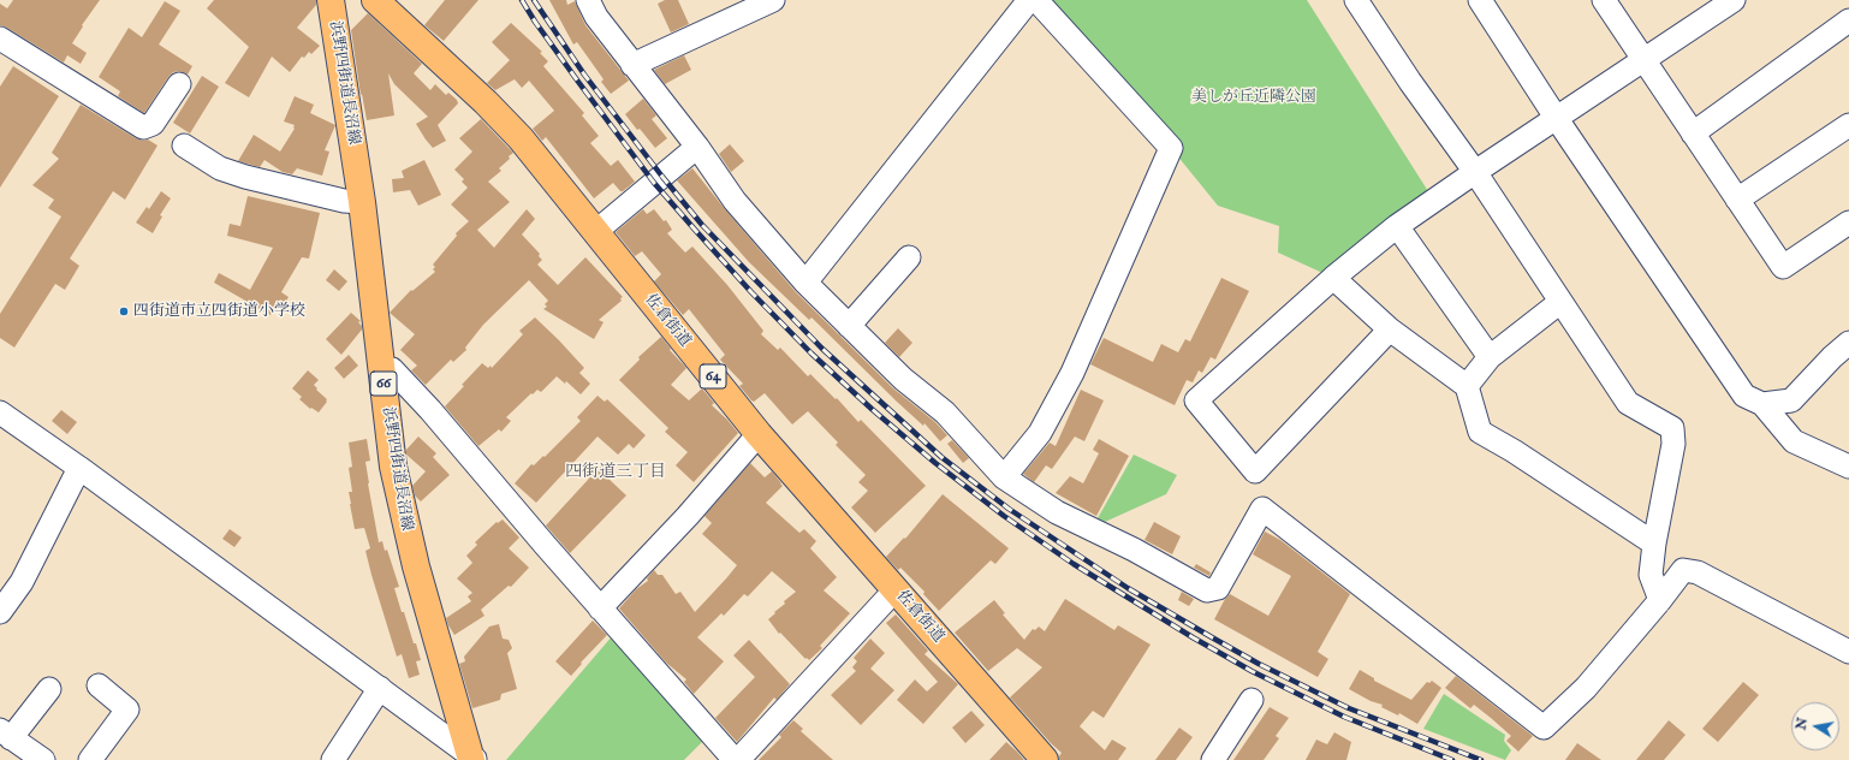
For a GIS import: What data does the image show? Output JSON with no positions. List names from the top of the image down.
{
  "streets": {
    "main road": [
      "浜野四街道長沼線",
      "佐倉街道",
      "64",
      "66"
    ]
  },
  "districts": ["四街道三丁目"],
  "parks": ["美しが丘近隣公園"],
  "places": ["四街道市立四街道小学校"],
  "north": "left"
}
